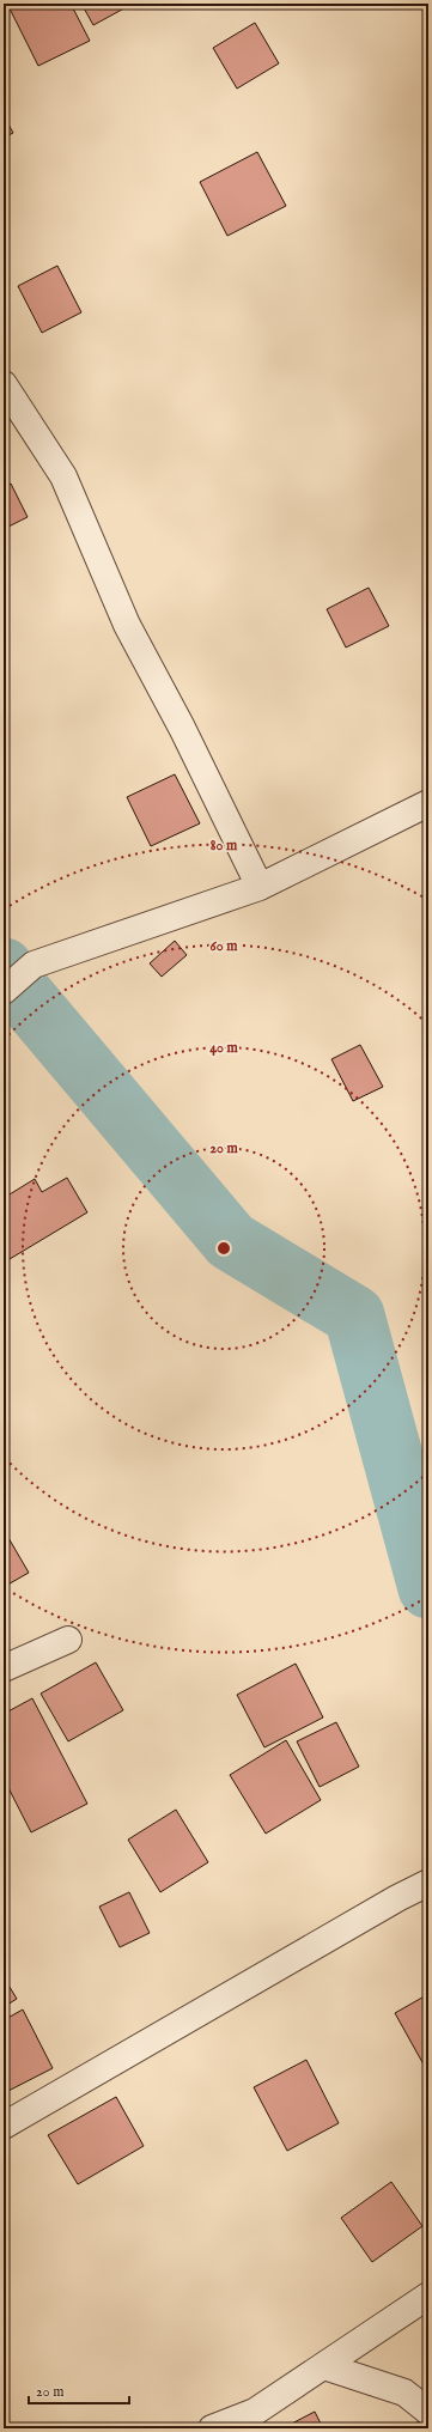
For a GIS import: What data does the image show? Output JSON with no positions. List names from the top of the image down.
{
  "scale_bar": "20 m",
  "rings": [
    "80 m",
    "60 m",
    "40 m",
    "20 m"
  ]
}
